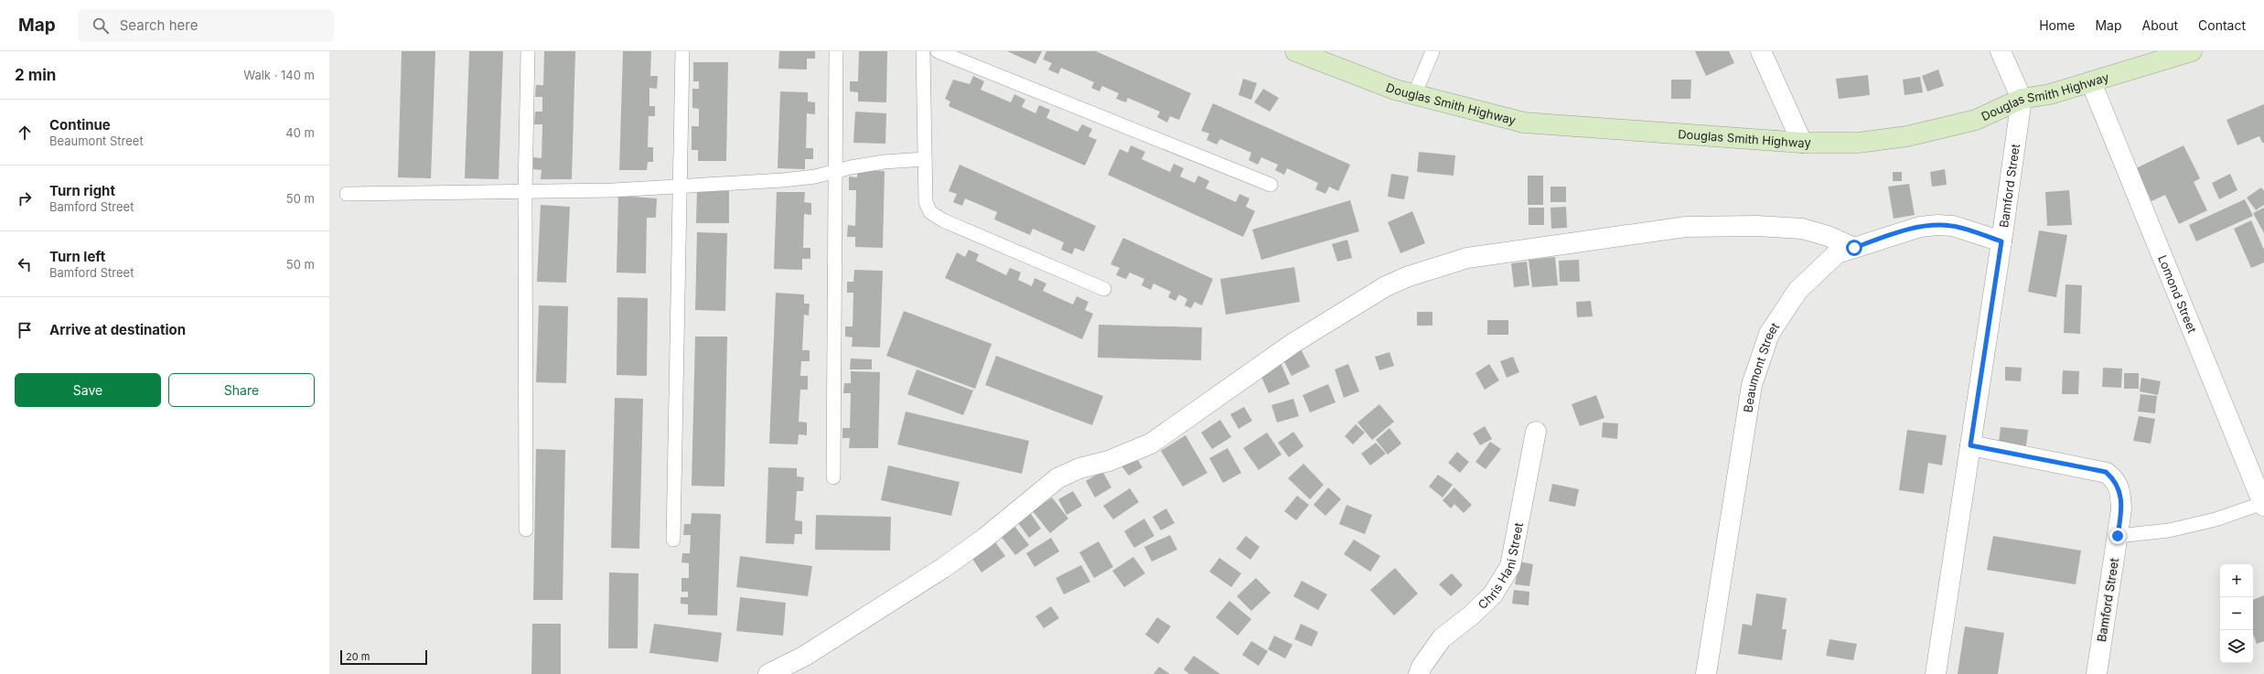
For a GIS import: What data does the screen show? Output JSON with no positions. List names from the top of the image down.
{
  "streets": {
    "street": [
      "Douglas Smith Highway",
      "Bamford Street",
      "Lomond Street",
      "Beaumont Street",
      "Chris Hani Street"
    ]
  },
  "crossings": [
    ["Douglas Smith Highway", "Bamford Street"],
    ["Douglas Smith Highway", "Lomond Street"],
    ["Bamford Street", "Beaumont Street"]
  ],
  "scale_bar": "20 m",
  "page": {
    "header": "Map",
    "search": "Search here",
    "nav": [
      "Home",
      "Map",
      "About",
      "Contact"
    ],
    "heading": ["2 min", "Walk · 140 m"],
    "list": [
      ["Continue", "Beaumont Street", "40 m"],
      ["Turn right", "Bamford Street", "50 m"],
      ["Turn left", "Bamford Street", "50 m"],
      "Arrive at destination"
    ],
    "buttons": ["Save", "Share"],
    "map_buttons": ["+", "−"],
    "scale": "20 m"
  }
}
